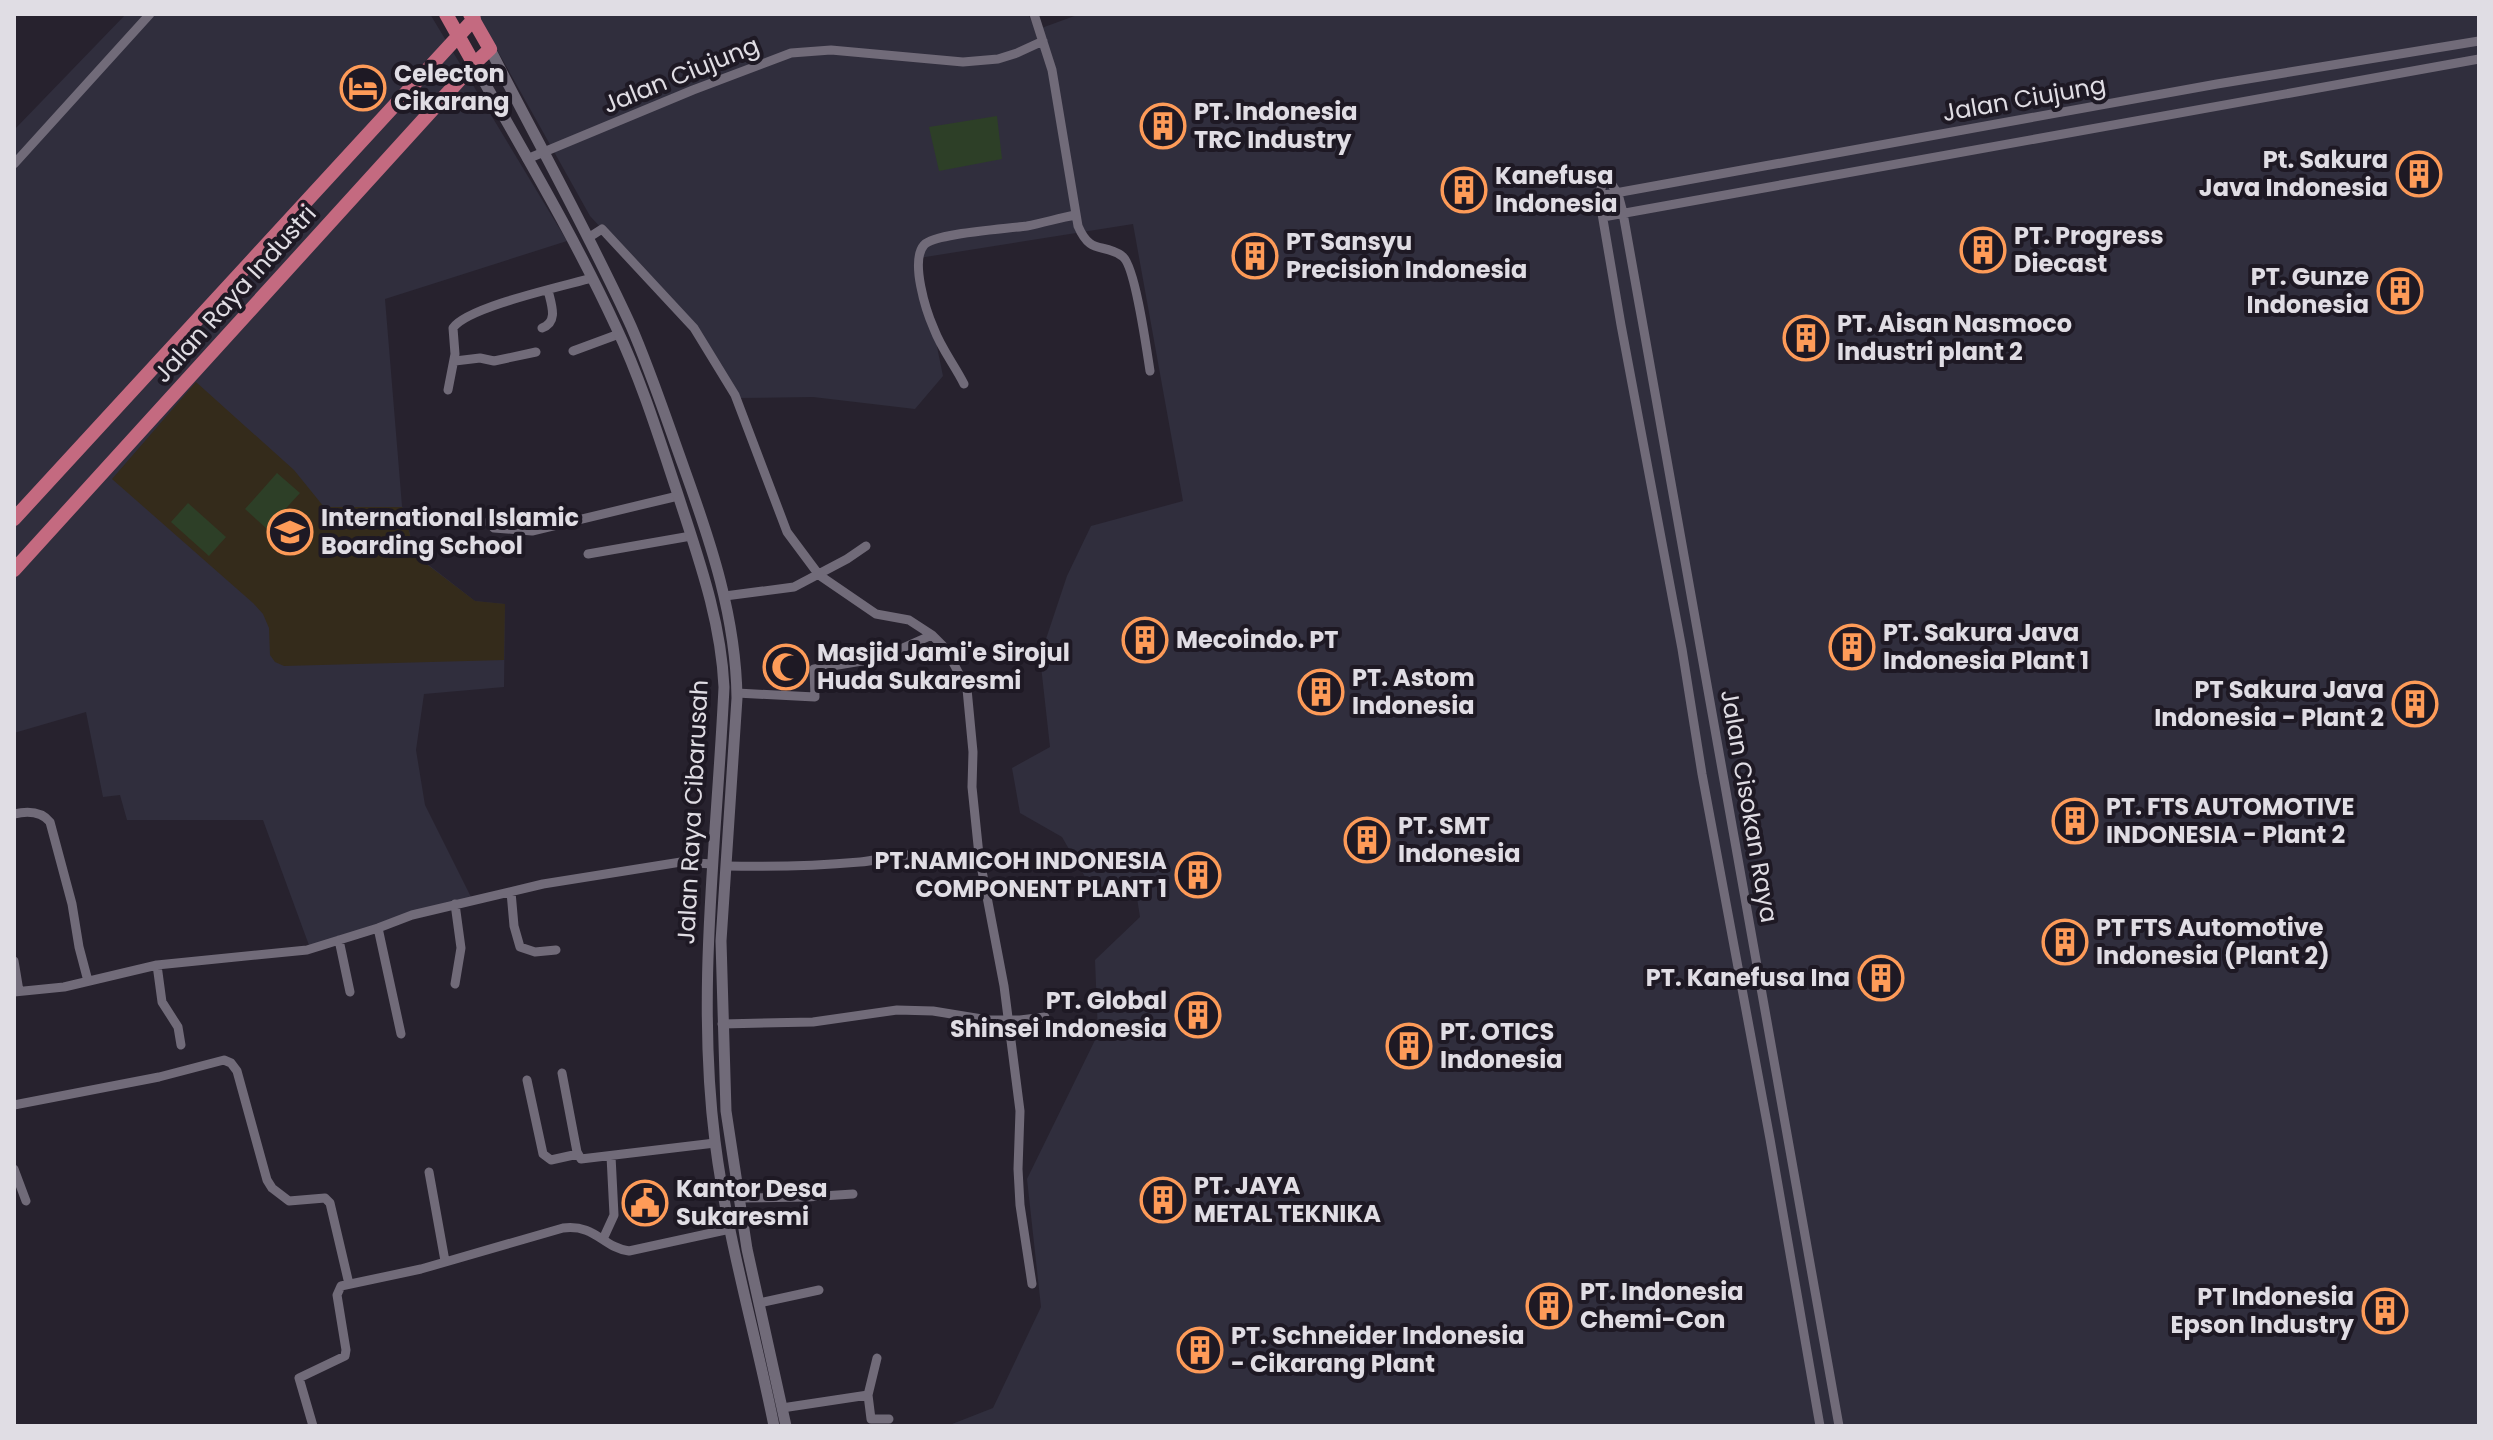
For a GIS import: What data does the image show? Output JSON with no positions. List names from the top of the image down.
{
  "streets": {
    "main road": ["Jalan Raya Industri", "Jalan Raya Cibarusah"],
    "street": ["Jalan Ciujung", "Jalan Cisokan Raya"]
  },
  "crossings": [
    ["Jalan Ciujung", "Jalan Cisokan Raya"],
    ["Jalan Ciujung", "Jalan Raya Cibarusah"],
    ["Jalan Raya Industri", "Jalan Raya Cibarusah"]
  ],
  "places": {
    "hotel": ["Celecton Cikarang"],
    "building": [
      "PT. Indonesia TRC Industry",
      "Pt. Sakura Java Indonesia",
      "Kanefusa Indonesia",
      "PT. Progress Diecast",
      "PT Sansyu Precision Indonesia",
      "PT. Gunze Indonesia",
      "PT. Aisan Nasmoco Industri plant 2",
      "Mecoindo. PT",
      "PT. Sakura Java Indonesia Plant 1",
      "PT. Astom Indonesia",
      "PT Sakura Java Indonesia - Plant 2",
      "PT. FTS AUTOMOTIVE INDONESIA - Plant 2",
      "PT. SMT Indonesia",
      "PT.NAMICOH INDONESIA COMPONENT PLANT 1",
      "PT FTS Automotive Indonesia (Plant 2)",
      "PT. Kanefusa Ina",
      "PT. Global Shinsei Indonesia",
      "PT. OTICS Indonesia",
      "PT. JAYA METAL TEKNIKA",
      "PT. Indonesia Chemi-Con",
      "PT Indonesia Epson Industry",
      "PT. Schneider Indonesia - Cikarang Plant"
    ],
    "school or university": ["International Islamic Boarding School"],
    "mosque": ["Masjid Jami'e Sirojul Huda Sukaresmi"],
    "public building": ["Kantor Desa Sukaresmi"]
  }
}
